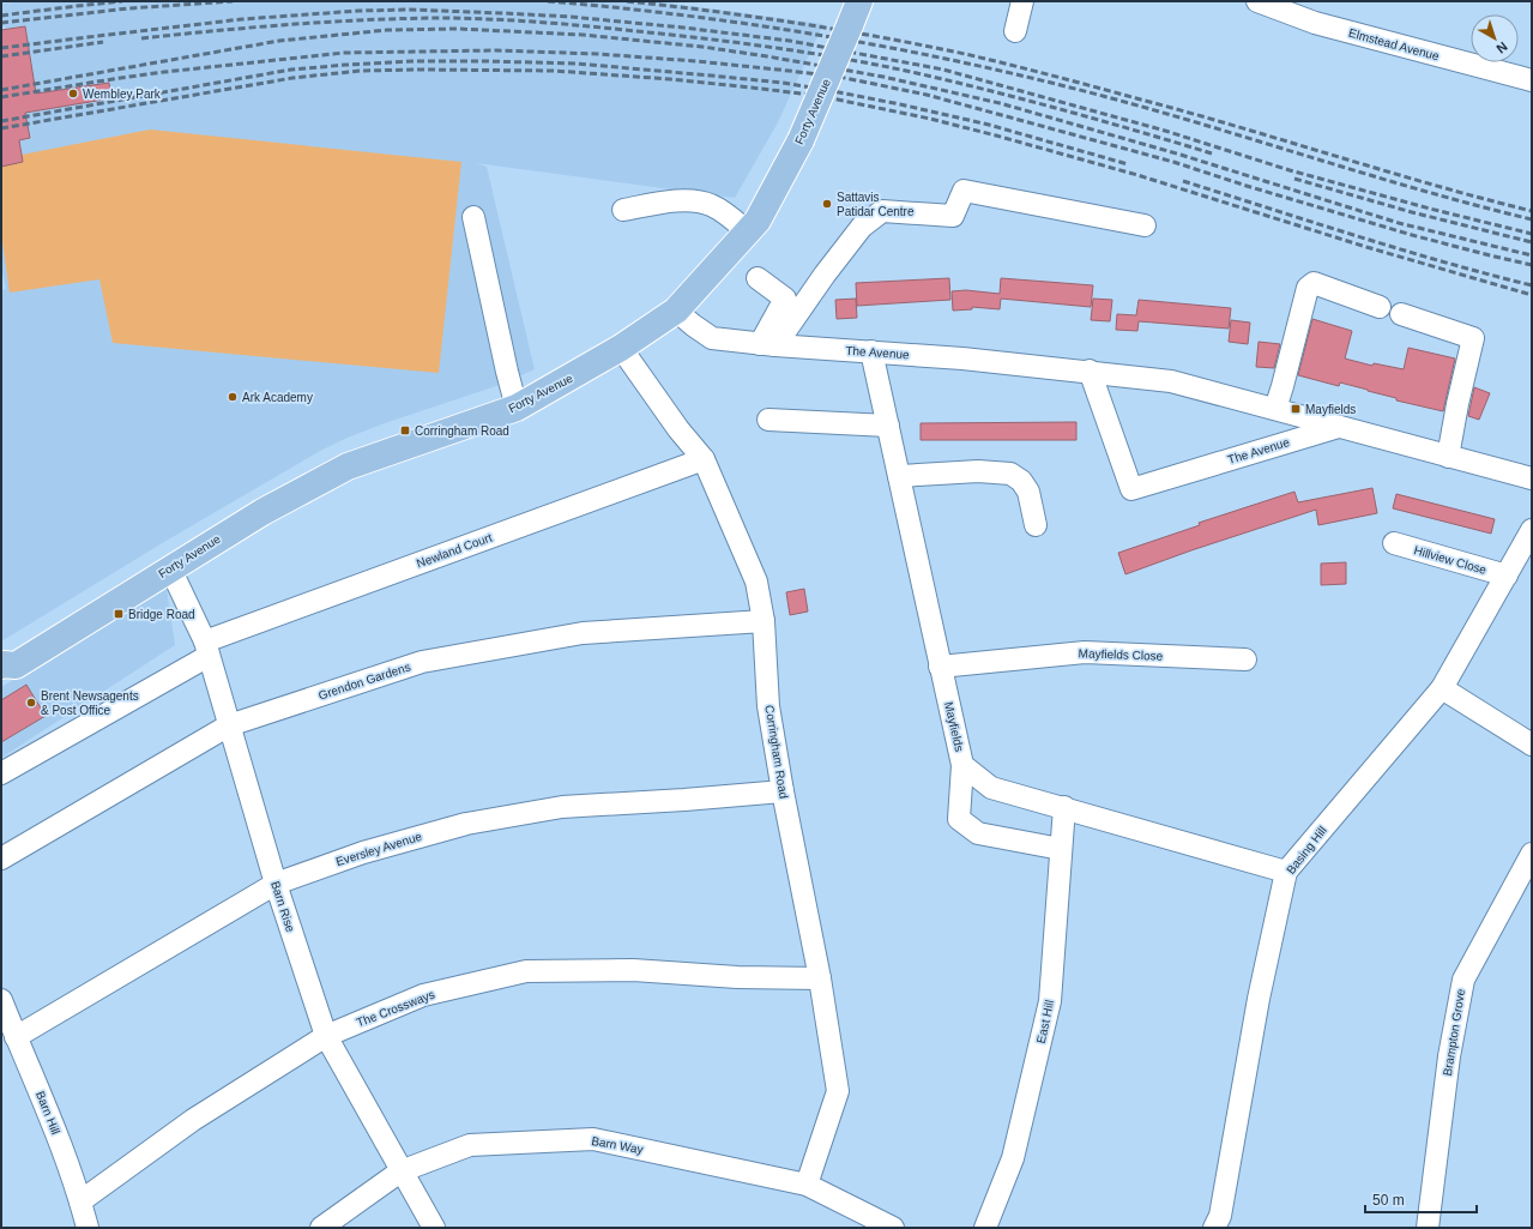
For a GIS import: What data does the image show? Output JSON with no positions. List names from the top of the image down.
{
  "streets": {
    "main road": ["Forty Avenue"],
    "street": [
      "Elmstead Avenue",
      "The Avenue",
      "Newland Court",
      "Hillview Close",
      "Mayfields Close",
      "Grendon Gardens",
      "Mayfields",
      "Corringham Road",
      "Eversley Avenue",
      "Basing Hill",
      "Barn Rise",
      "The Crossways",
      "East Hill",
      "Brampton Grove",
      "Barn Hill",
      "Barn Way"
    ]
  },
  "crossings": [
    ["Forty Avenue", "The Avenue"],
    ["Forty Avenue", "Corringham Road"],
    ["Forty Avenue", "Barn Rise"],
    ["The Avenue", "Mayfields"],
    ["Newland Court", "Corringham Road"],
    ["Newland Court", "Barn Rise"],
    ["Hillview Close", "Basing Hill"],
    ["Mayfields Close", "Mayfields"],
    ["Grendon Gardens", "Corringham Road"],
    ["Grendon Gardens", "Barn Rise"],
    ["Mayfields", "Basing Hill"],
    ["Mayfields", "East Hill"],
    ["Corringham Road", "Eversley Avenue"],
    ["Corringham Road", "The Crossways"],
    ["Corringham Road", "Barn Way"],
    ["Eversley Avenue", "Barn Rise"],
    ["Eversley Avenue", "Barn Hill"],
    ["Barn Rise", "The Crossways"],
    ["Barn Rise", "Barn Way"],
    ["The Crossways", "Barn Hill"]
  ],
  "places": {
    "other": [
      "Wembley Park",
      "Sattavis Patidar Centre",
      "Ark Academy",
      "Brent Newsagents & Post Office"
    ],
    "transit": ["Mayfields", "Corringham Road", "Bridge Road"]
  },
  "scale_bar": "50 m",
  "north": "bottom right"
}
